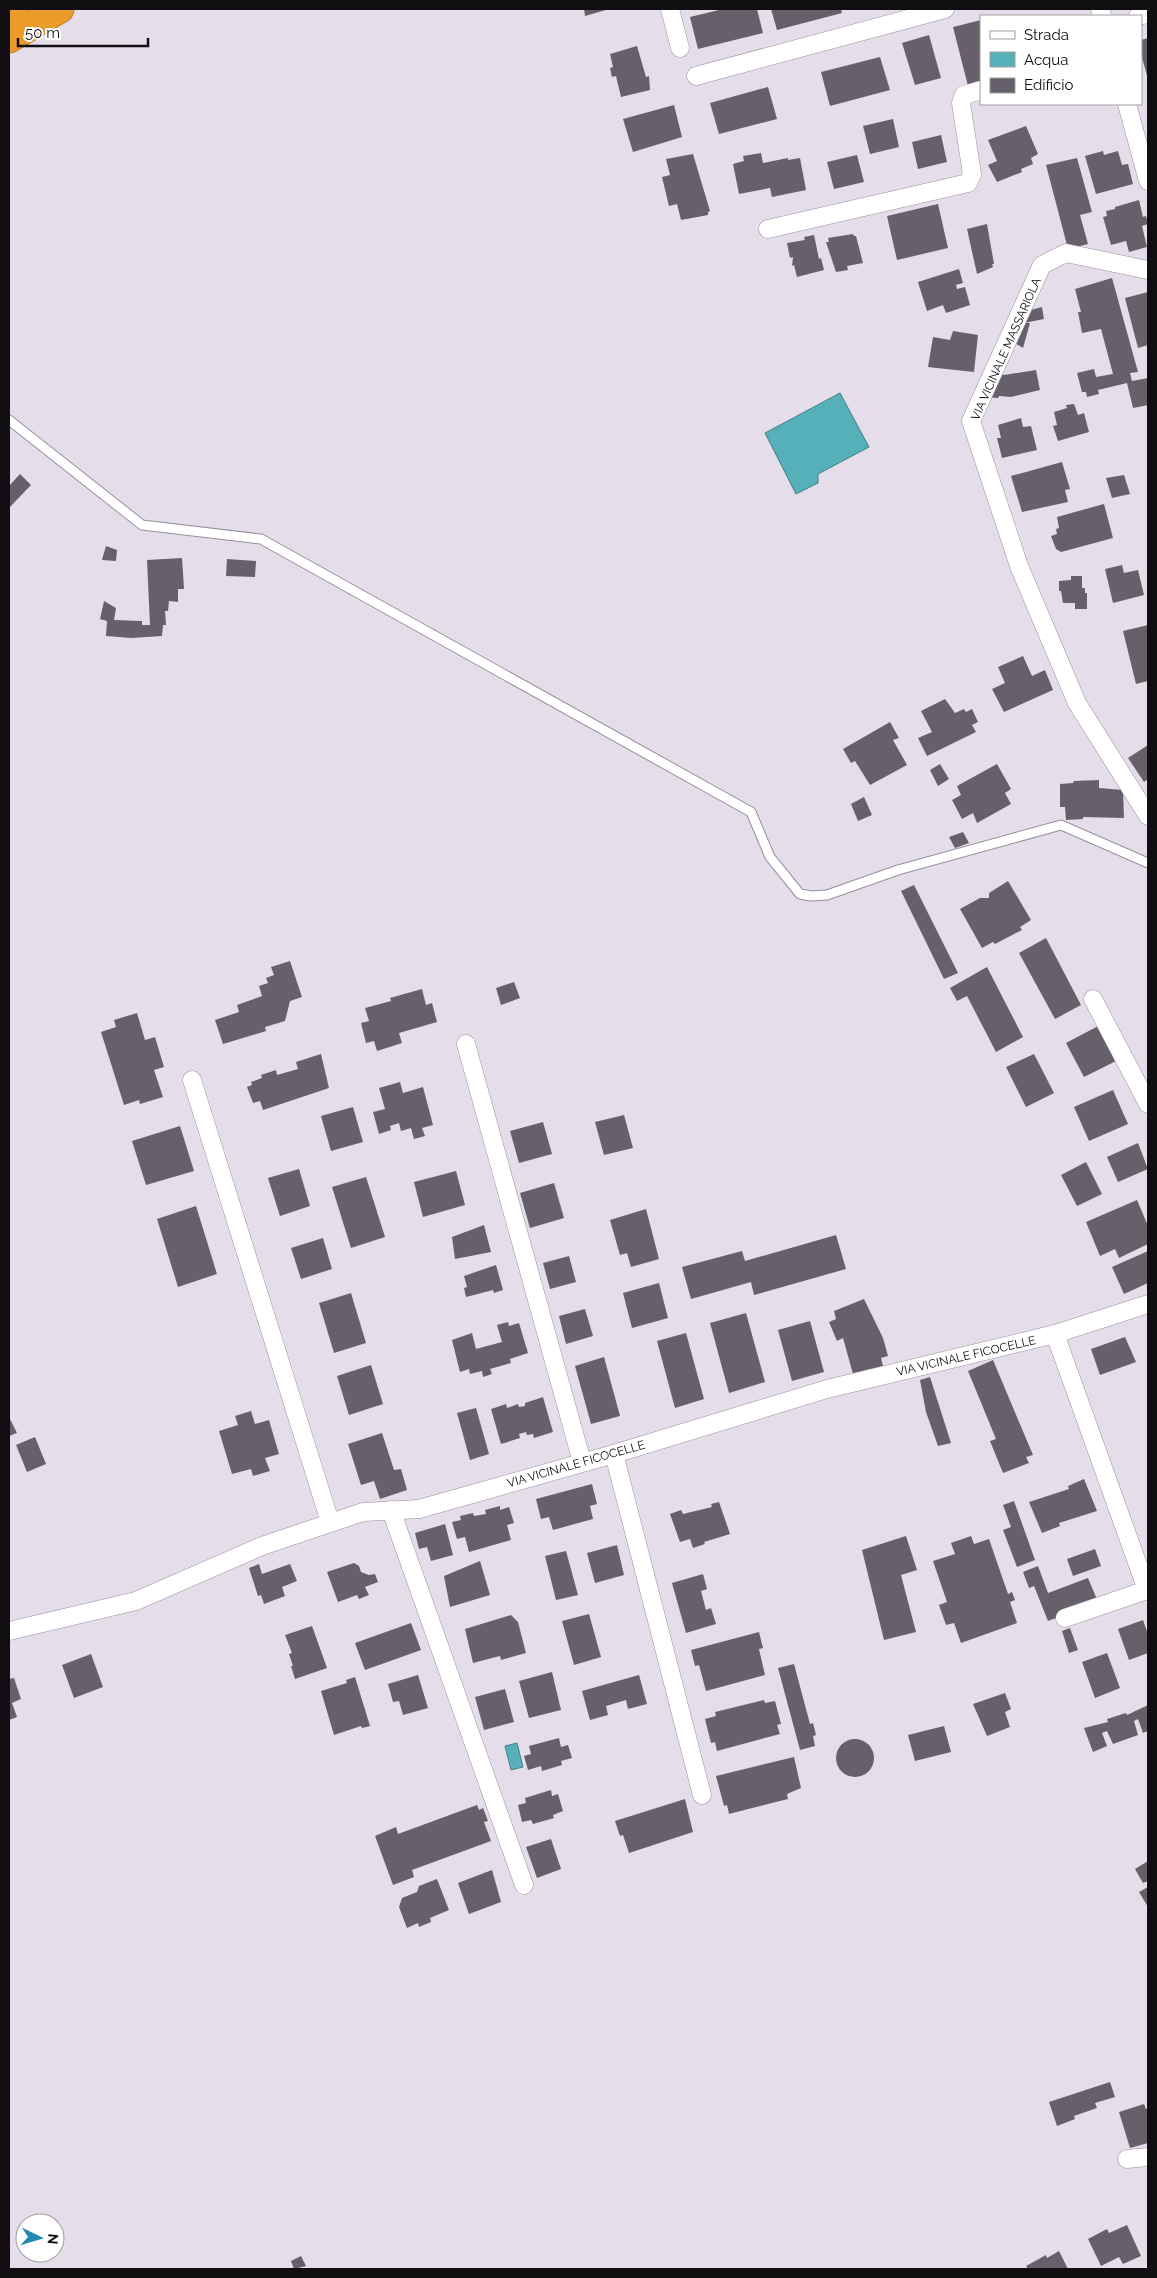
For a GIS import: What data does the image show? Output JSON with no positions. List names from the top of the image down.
{
  "streets": {
    "street": ["VIA VICINALE MASSARIOLA", "VIA VICINALE FICOCELLE"]
  },
  "legend": ["Strada", "Acqua", "Edificio"],
  "scale_bar": "50 m",
  "north": "right"
}
